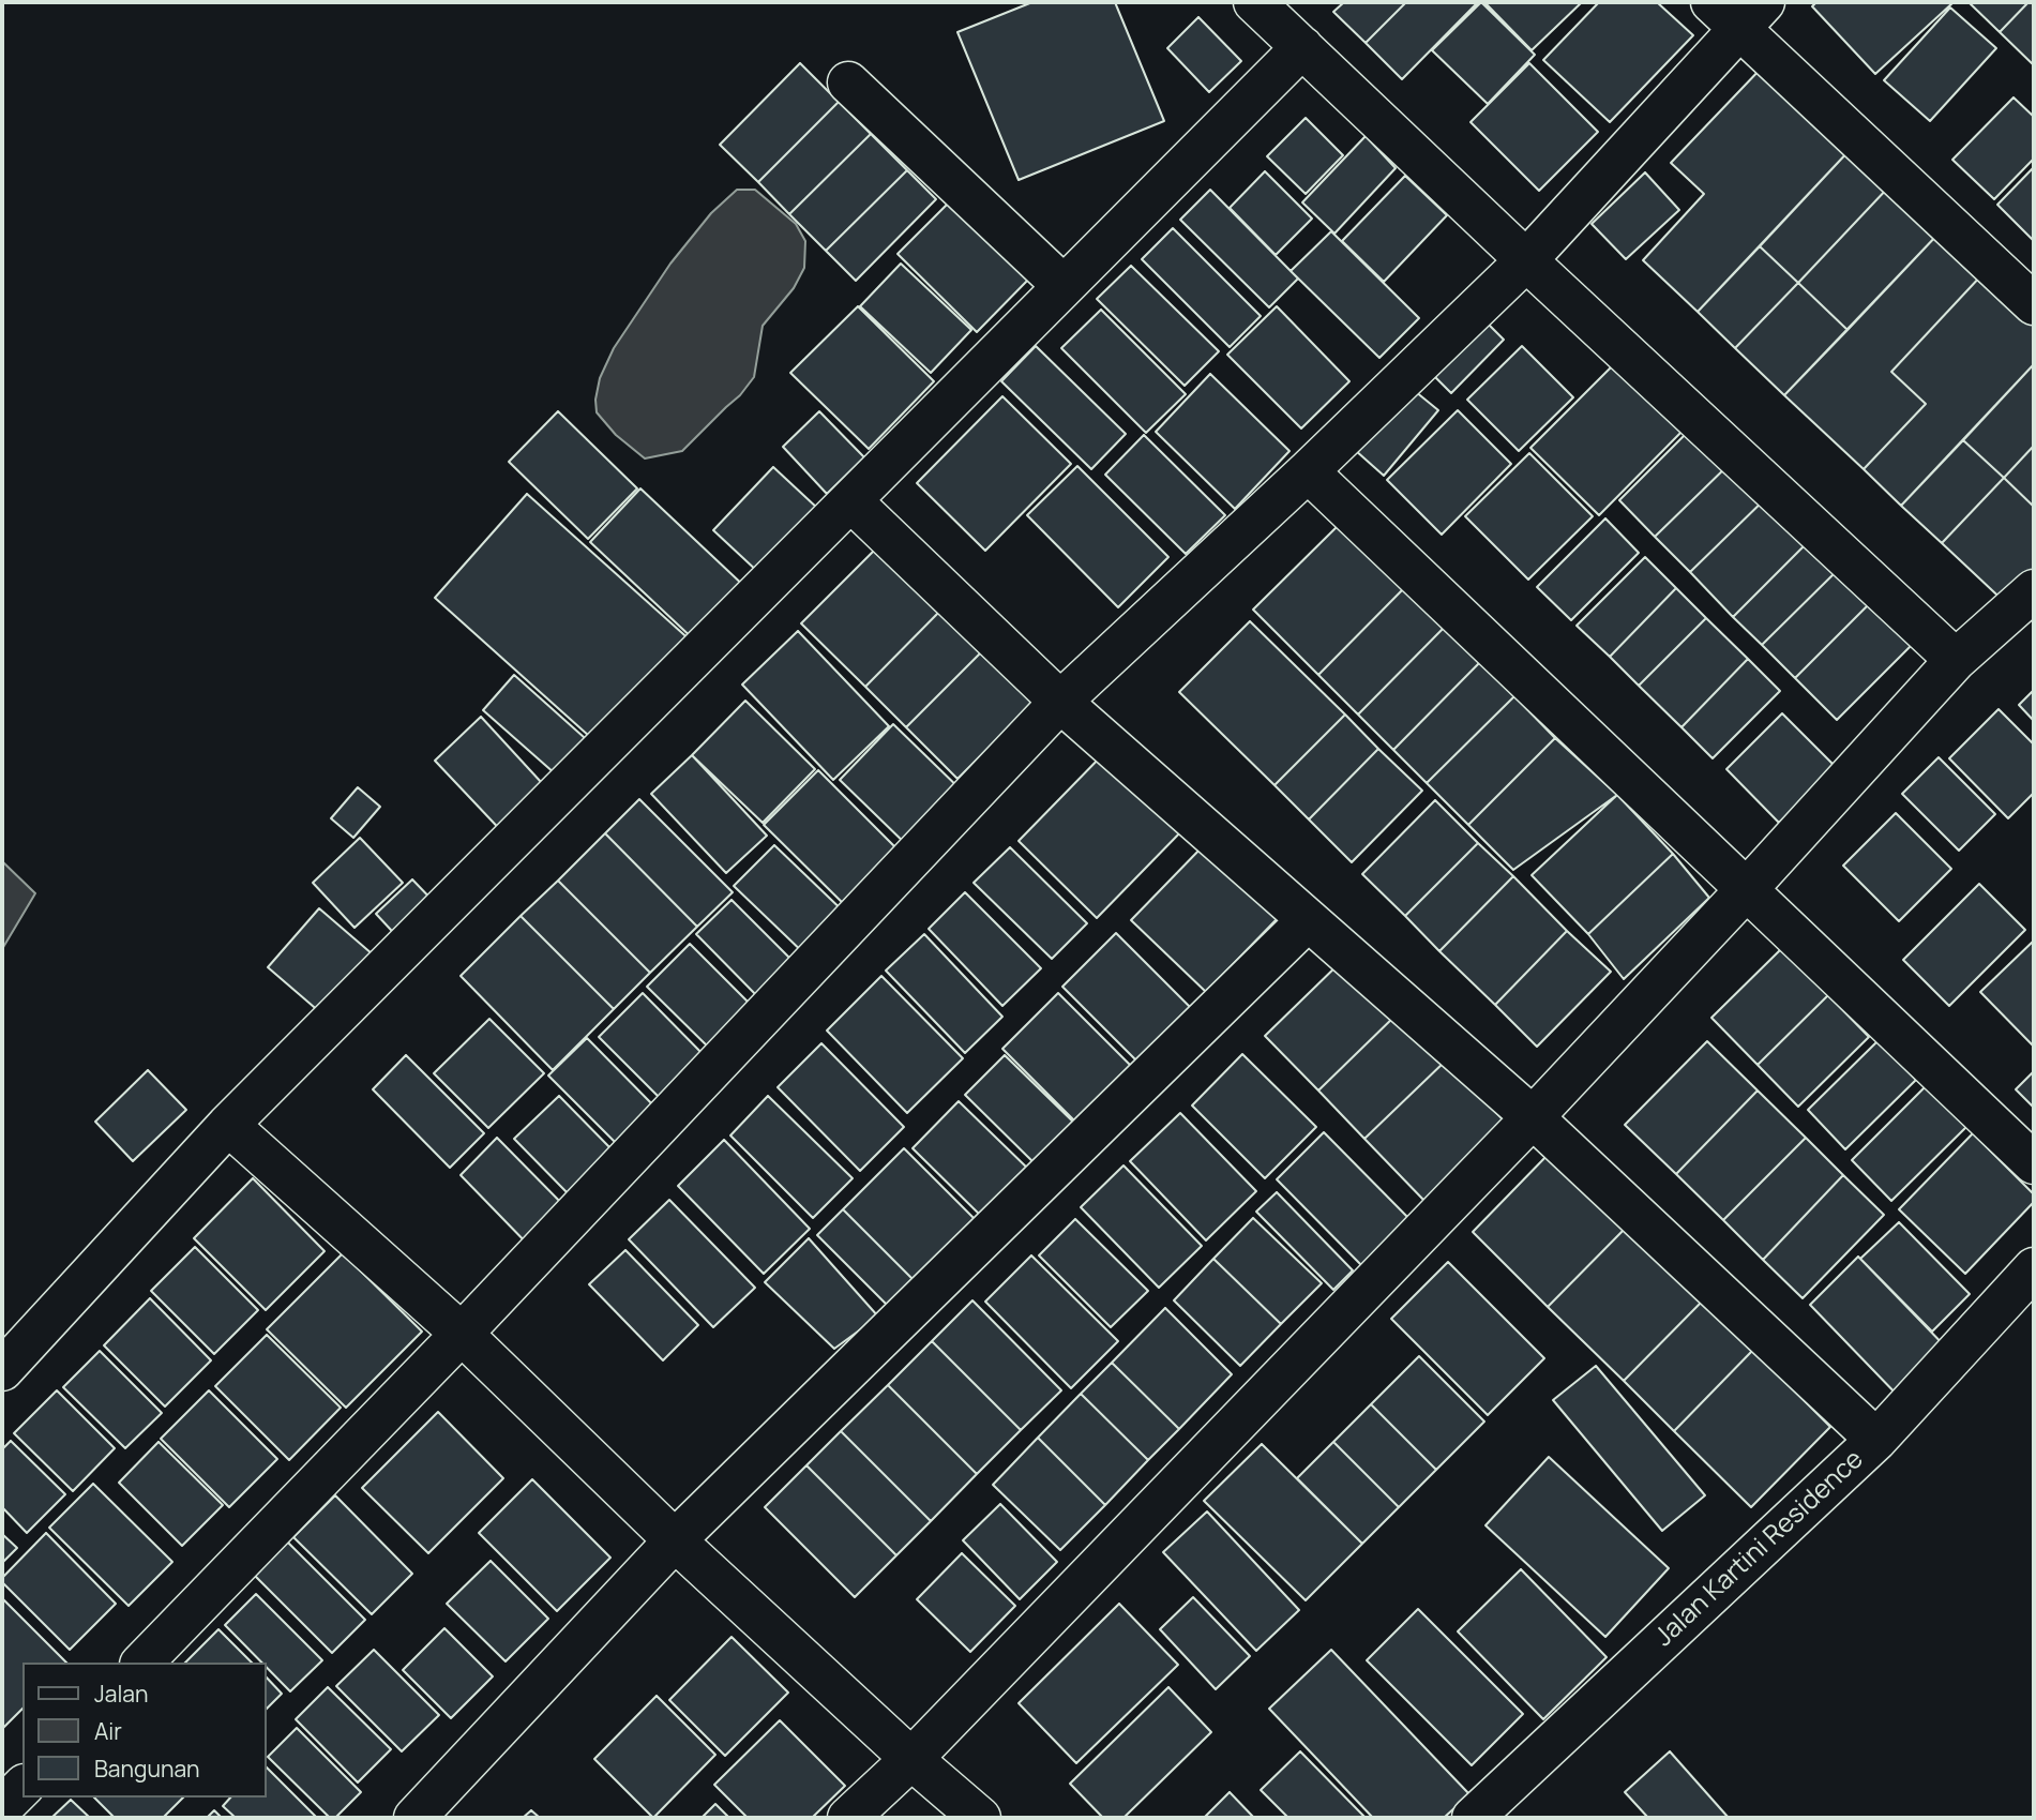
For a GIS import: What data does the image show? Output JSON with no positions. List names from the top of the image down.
{
  "streets": {
    "street": ["Jalan Kartini Residence"]
  },
  "legend": ["Jalan", "Air", "Bangunan"]
}
